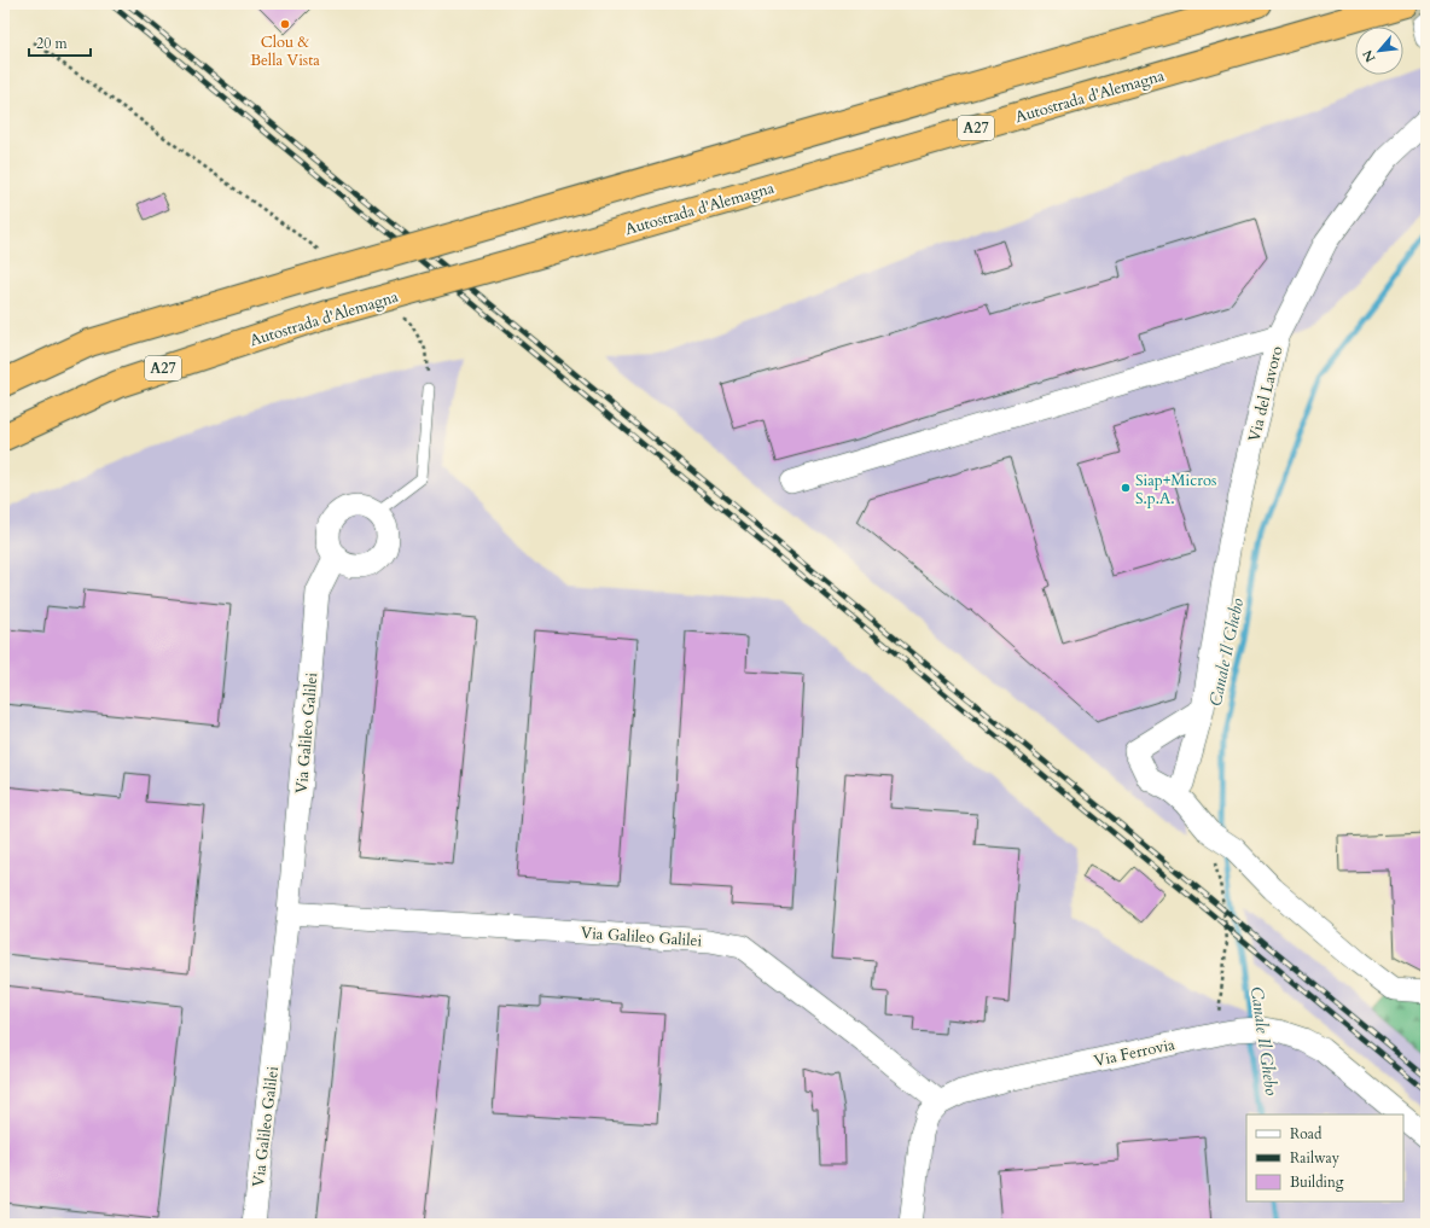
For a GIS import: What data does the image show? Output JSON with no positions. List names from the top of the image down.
{
  "streets": {
    "highway": ["Autostrada d'Alemagna", "A27"],
    "street": ["Via del Lavoro", "Via Galileo Galilei", "Via Ferrovia"]
  },
  "crossings": [
    ["Via Galileo Galilei", "Via Ferrovia"]
  ],
  "water": ["Canale Il Ghebo"],
  "places": ["Clou & Bella Vista", "Siap+Micros S.p.A."],
  "legend": ["Road", "Railway", "Building"],
  "scale_bar": "20 m",
  "north": "bottom left"
}
